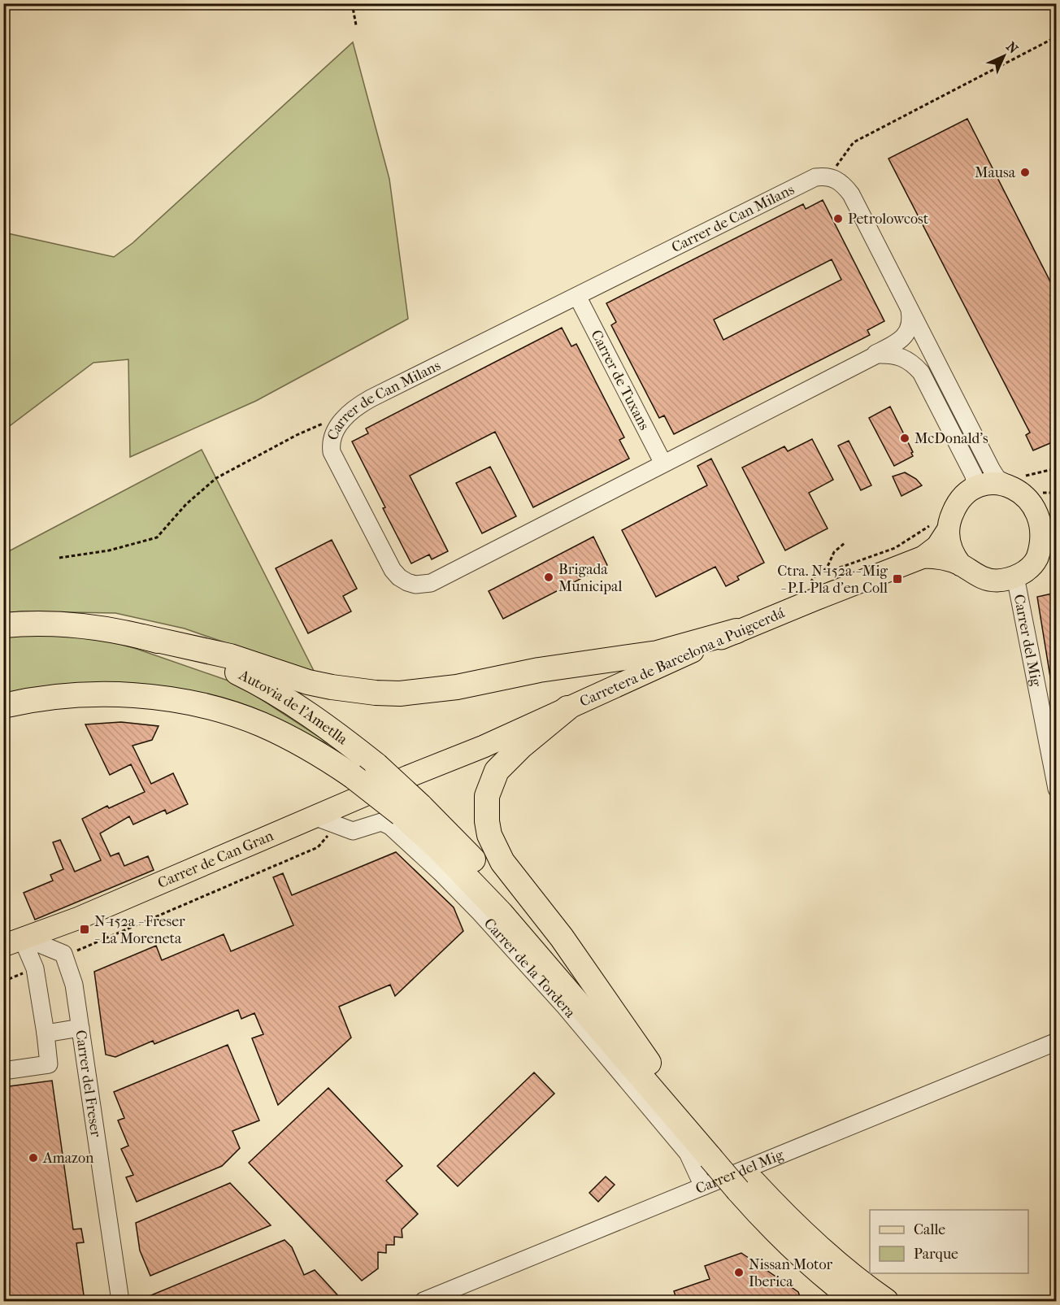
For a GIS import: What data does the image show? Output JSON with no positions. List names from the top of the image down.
{
  "streets": {
    "highway": ["Autovia de l'Ametlla"],
    "main road": ["Carretera de Barcelona a Puigcerdá", "Carrer de Can Gran"],
    "street": [
      "Carrer de Can Milans",
      "Carrer de Tuxans",
      "Carrer del Mig",
      "Carrer de la Tordera",
      "Carrer del Freser"
    ]
  },
  "crossings": [
    ["Carrer de Can Milans", "Carrer de Tuxans"],
    ["Carrer de Can Milans", "Carrer del Mig"],
    ["Carrer de Can Milans", "Carretera de Barcelona a Puigcerdá"],
    ["Carrer del Mig", "Carretera de Barcelona a Puigcerdá"],
    ["Carrer del Mig", "Carrer de la Tordera"],
    ["Carretera de Barcelona a Puigcerdá", "Carrer de Can Gran"],
    ["Carrer de Can Gran", "Carrer de la Tordera"],
    ["Carrer de Can Gran", "Carrer del Freser"]
  ],
  "places": {
    "other": [
      "Mausa",
      "Petrolowcost",
      "McDonald's",
      "Brigada Municipal",
      "Amazon",
      "Nissan Motor Iberica"
    ],
    "transit": ["Ctra. N-152a - Mig - P.I. Pla d'en Coll", "N-152a - Freser - La Moreneta"]
  },
  "legend": ["Calle", "Parque"],
  "north": "top right"
}
